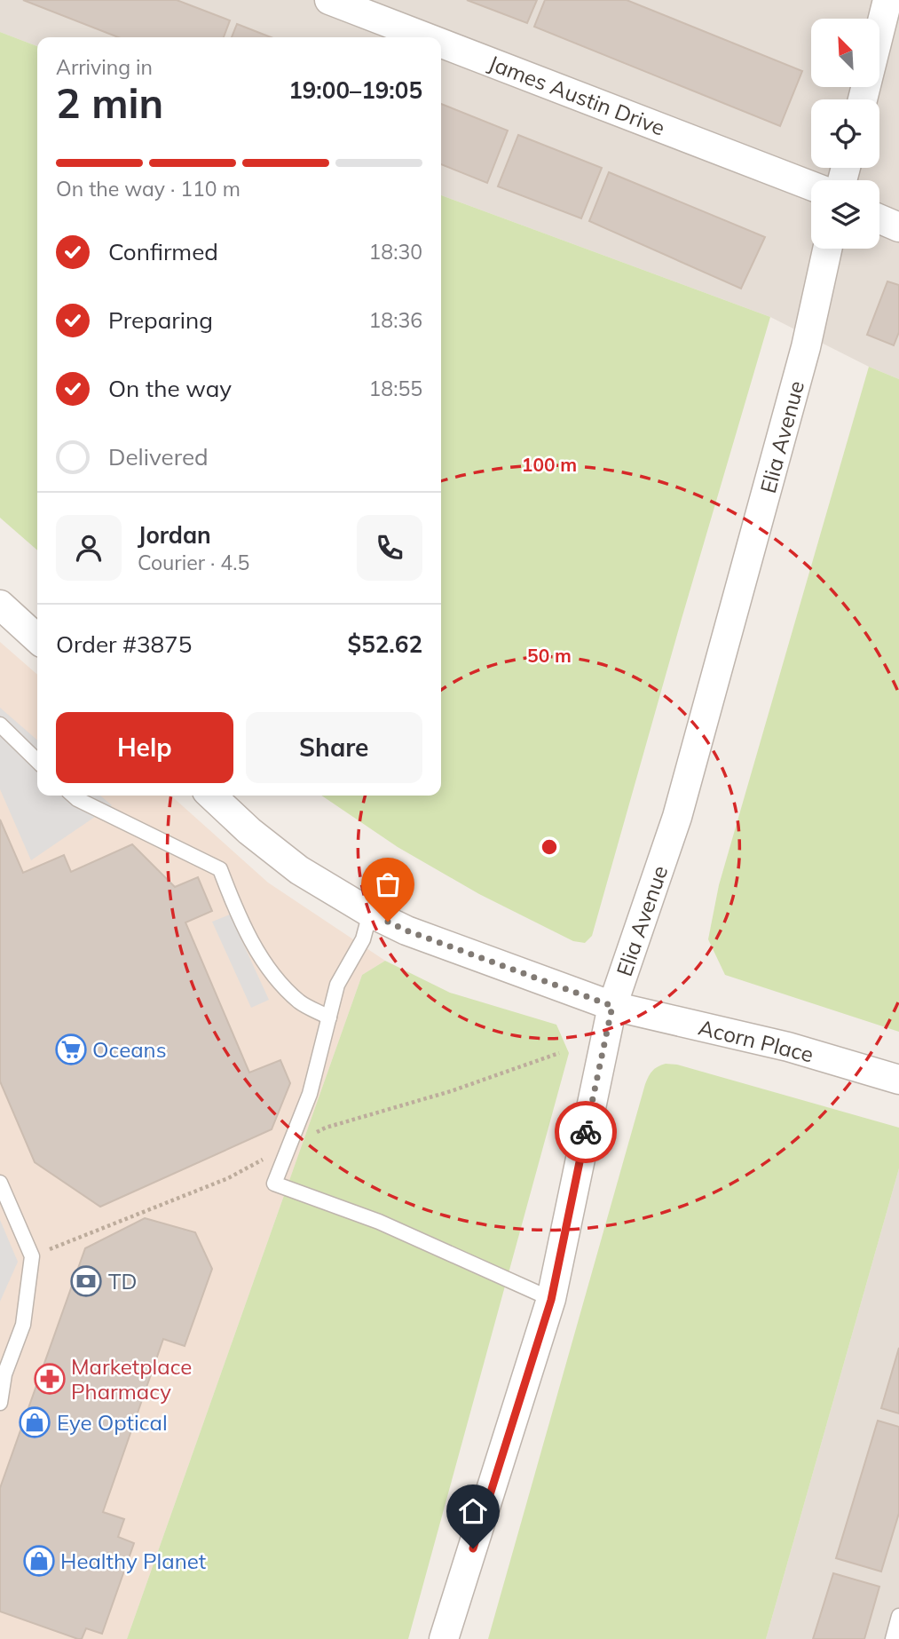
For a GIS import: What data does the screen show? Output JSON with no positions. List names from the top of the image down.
{
  "streets": {
    "street": ["James Austin Drive", "Elia Avenue", "Acorn Place"]
  },
  "crossings": [
    ["Elia Avenue", "Acorn Place"]
  ],
  "places": {
    "supermarket": ["Oceans"],
    "bank": ["TD"],
    "pharmacy": ["Marketplace Pharmacy"],
    "shop": ["Eye Optical", "Healthy Planet"]
  },
  "north": "top left",
  "page": {
    "heading": ["2 min", "Arriving in", "19:00–19:05"],
    "panel": [
      "Jordan",
      "Courier · 4.5",
      "Order #3875",
      "$52.62"
    ],
    "bar": "On the way · 110 m",
    "list": [
      ["Confirmed", "18:30"],
      ["Preparing", "18:36"],
      ["On the way", "18:55"],
      "Delivered"
    ],
    "buttons": ["Help", "Share"]
  },
  "rings": ["100 m", "50 m"]
}
